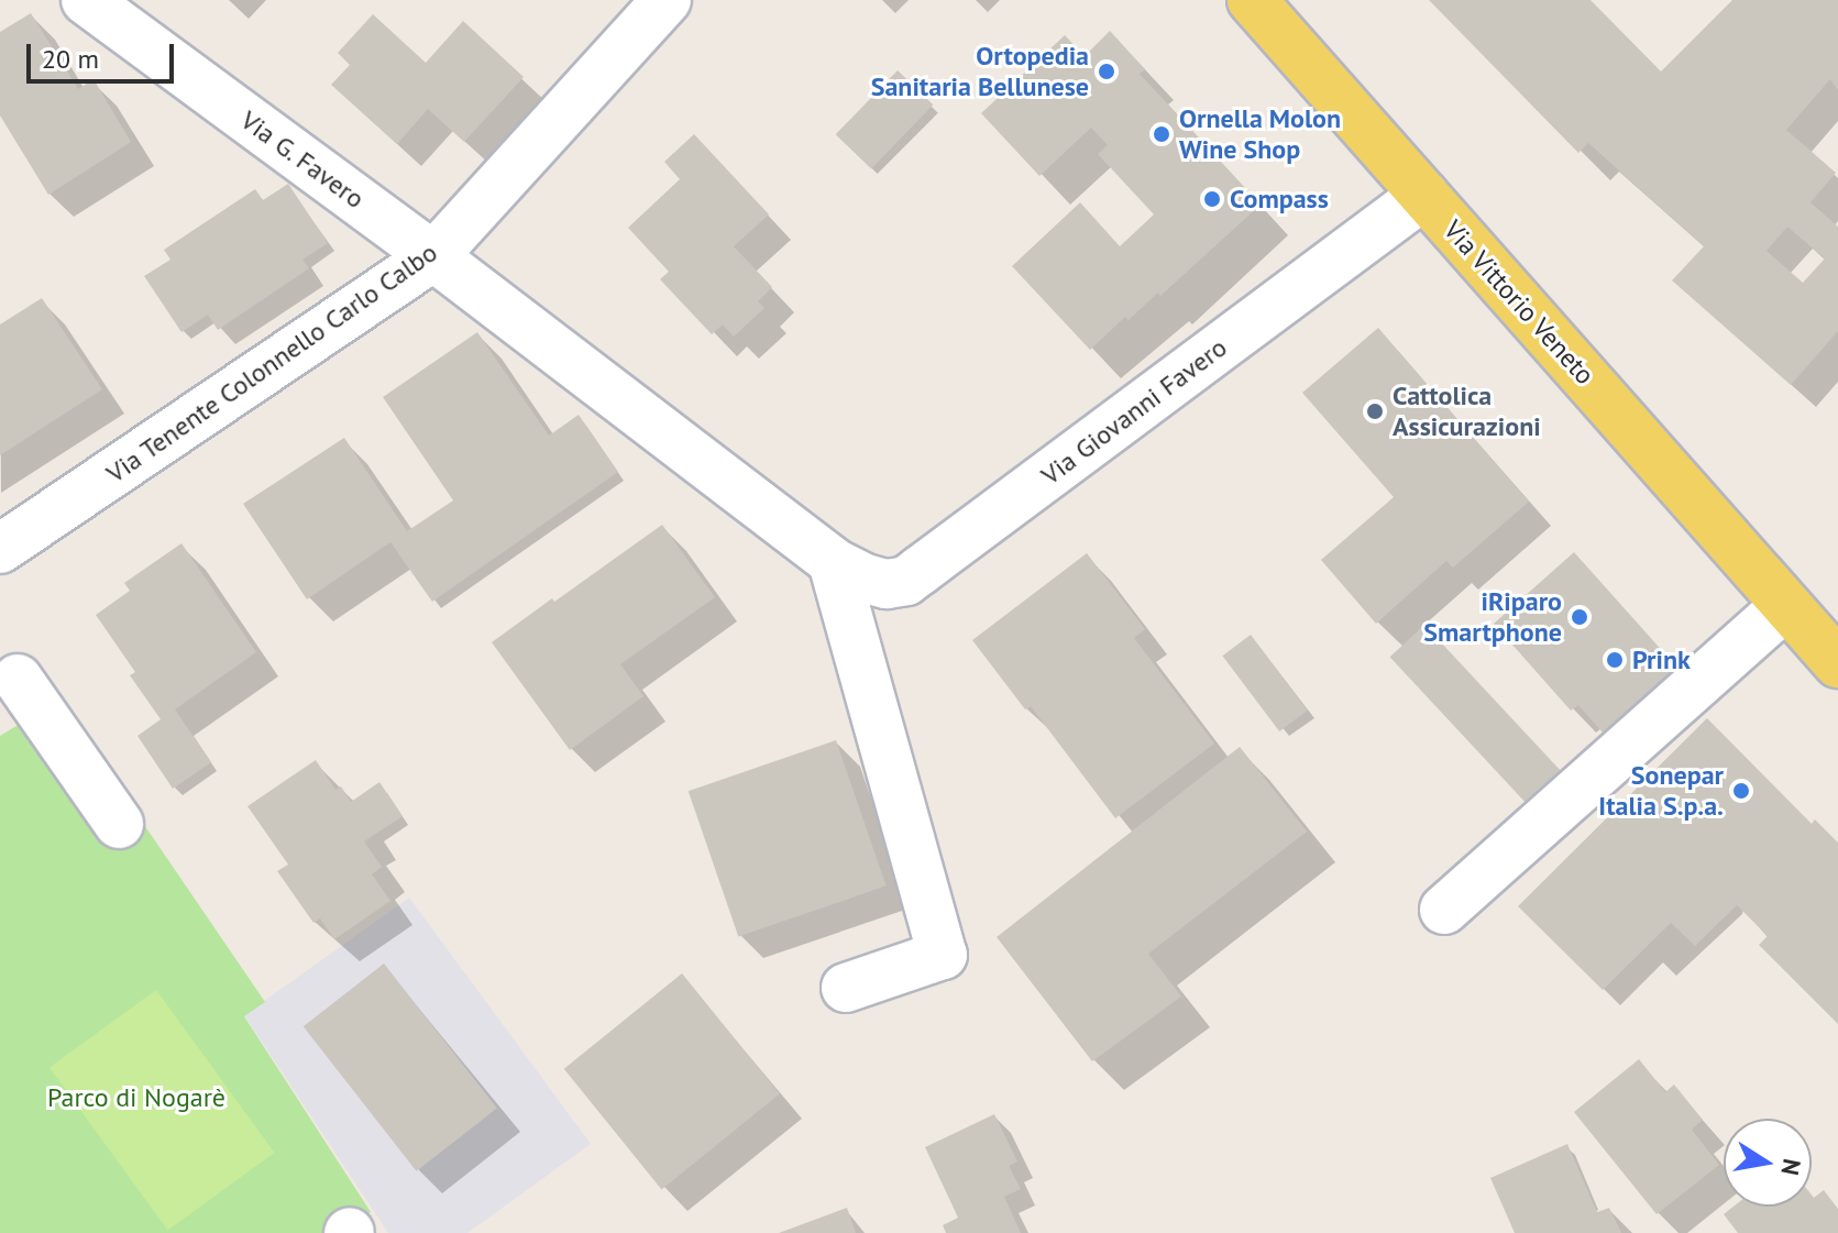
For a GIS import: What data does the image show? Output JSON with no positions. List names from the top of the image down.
{
  "streets": {
    "main road": ["Via Vittorio Veneto"],
    "street": ["Via G. Favero", "Via Tenente Colonnello Carlo Calbo", "Via Giovanni Favero"]
  },
  "crossings": [
    ["Via G. Favero", "Via Tenente Colonnello Carlo Calbo"],
    ["Via G. Favero", "Via Giovanni Favero"],
    ["Via Vittorio Veneto", "Via Giovanni Favero"],
    ["Via Tenente Colonnello Carlo Calbo", "Via Giovanni Favero"]
  ],
  "parks": ["Parco di Nogarè"],
  "places": [
    "Ortopedia Sanitaria Bellunese",
    "Ornella Molon Wine Shop",
    "Compass",
    "Cattolica Assicurazioni",
    "iRiparo Smartphone",
    "Prink",
    "Sonepar Italia S.p.a."
  ],
  "scale_bar": "20 m",
  "north": "right"
}
